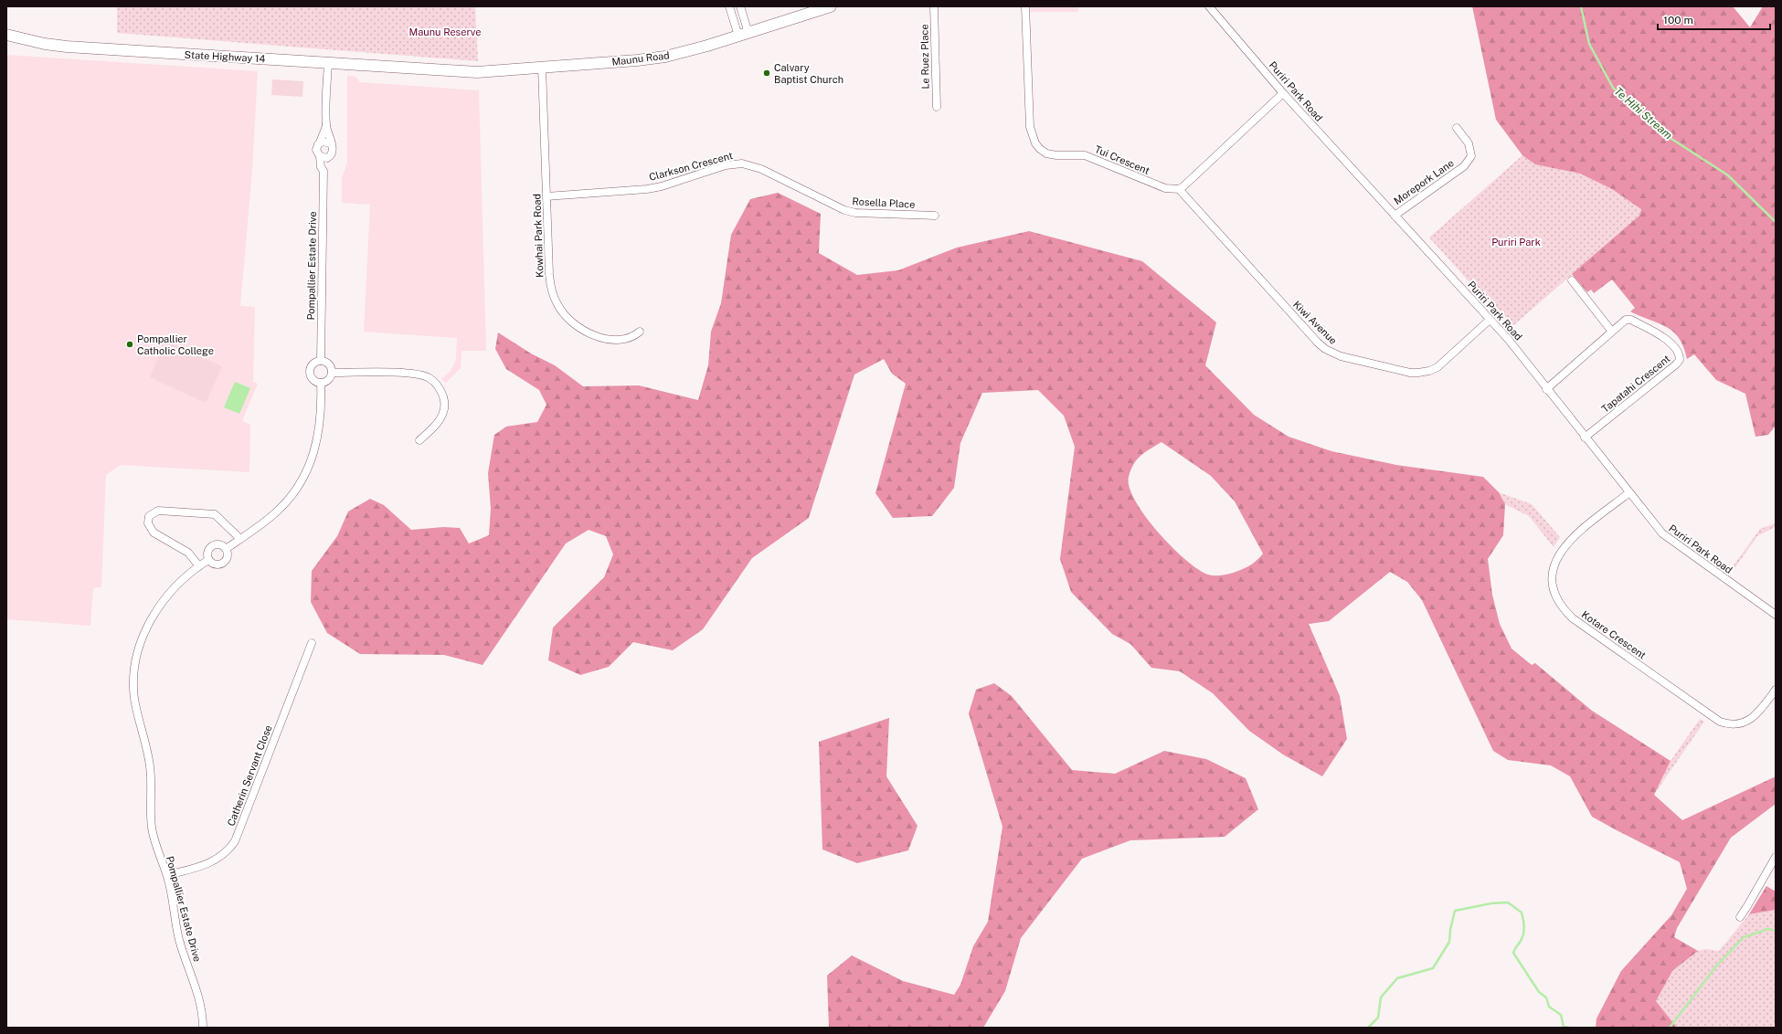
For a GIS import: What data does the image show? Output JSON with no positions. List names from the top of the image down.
{
  "streets": {
    "main road": ["State Highway 14", "Maunu Road"],
    "street": [
      "Le Ruez Place",
      "Puriri Park Road",
      "Tui Crescent",
      "Clarkson Crescent",
      "Morepork Lane",
      "Rosella Place",
      "Kowhai Park Road",
      "Pompallier Estate Drive",
      "Kiwi Avenue",
      "Tapatahi Crescent",
      "Kotare Crescent",
      "Catherin Servant Close"
    ]
  },
  "crossings": [
    ["State Highway 14", "Maunu Road"],
    ["Maunu Road", "Kowhai Park Road"],
    ["Puriri Park Road", "Morepork Lane"],
    ["Puriri Park Road", "Kiwi Avenue"],
    ["Puriri Park Road", "Tapatahi Crescent"],
    ["Puriri Park Road", "Kotare Crescent"],
    ["Tui Crescent", "Kiwi Avenue"],
    ["Clarkson Crescent", "Rosella Place"],
    ["Clarkson Crescent", "Kowhai Park Road"],
    ["Pompallier Estate Drive", "Catherin Servant Close"]
  ],
  "water": ["Te Hihi Stream"],
  "parks": ["Maunu Reserve", "Puriri Park"],
  "places": ["Calvary Baptist Church", "Pompallier Catholic College"],
  "scale_bar": "100 m"
}
